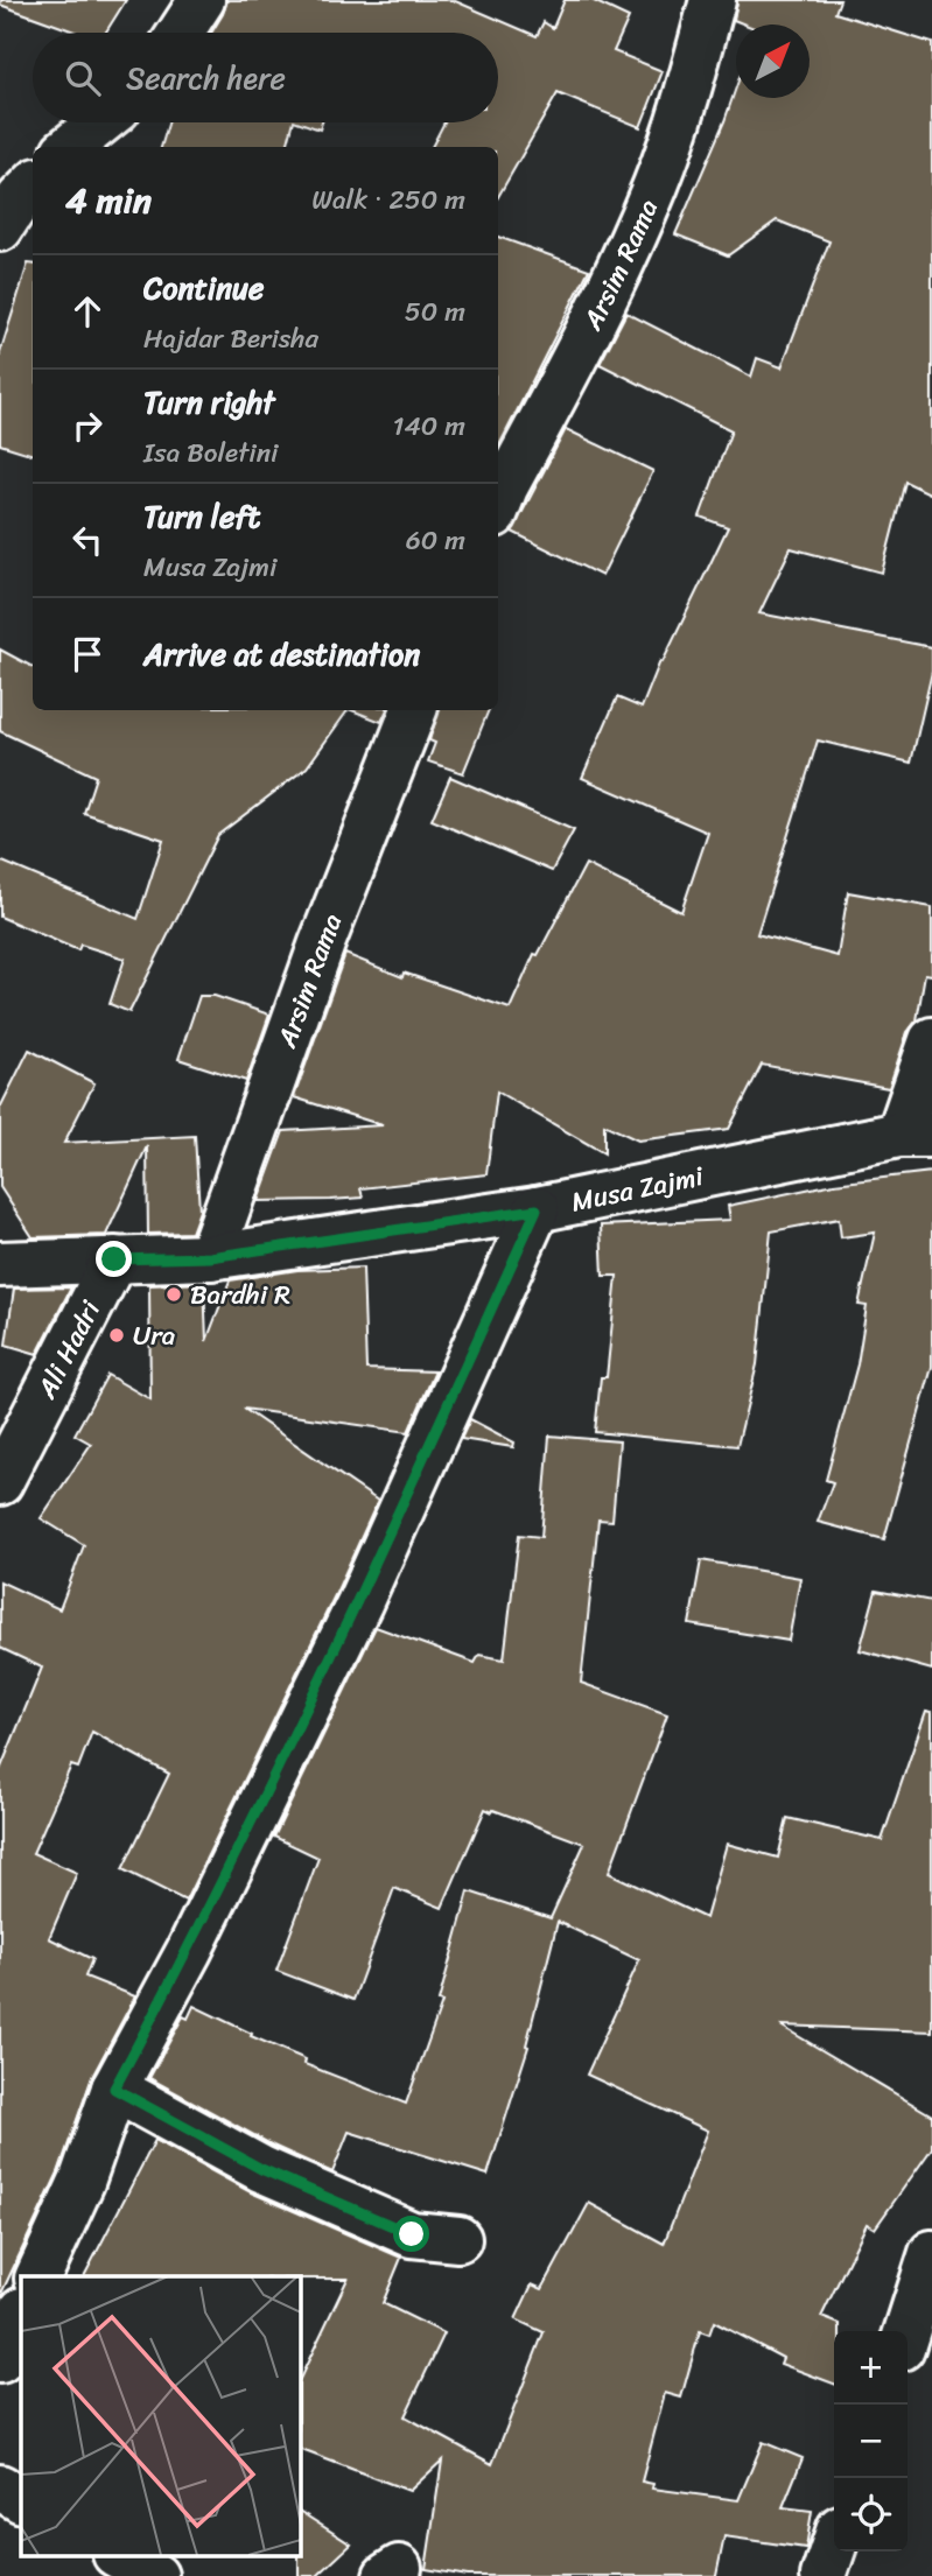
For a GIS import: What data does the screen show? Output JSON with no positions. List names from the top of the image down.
{
  "streets": {
    "street": ["Arsim Rama", "Musa Zajmi", "Ali Hadri"]
  },
  "crossings": [
    ["Arsim Rama", "Musa Zajmi"],
    ["Musa Zajmi", "Ali Hadri"]
  ],
  "places": ["Bardhi R", "Ura"],
  "north": "top right",
  "page": {
    "search": "Search here",
    "heading": ["4 min", "Walk · 250 m"],
    "list": [
      ["Continue", "Hajdar Berisha", "50 m"],
      ["Turn right", "Isa Boletini", "140 m"],
      ["Turn left", "Musa Zajmi", "60 m"],
      "Arrive at destination"
    ],
    "map_buttons": ["+", "−"]
  }
}
